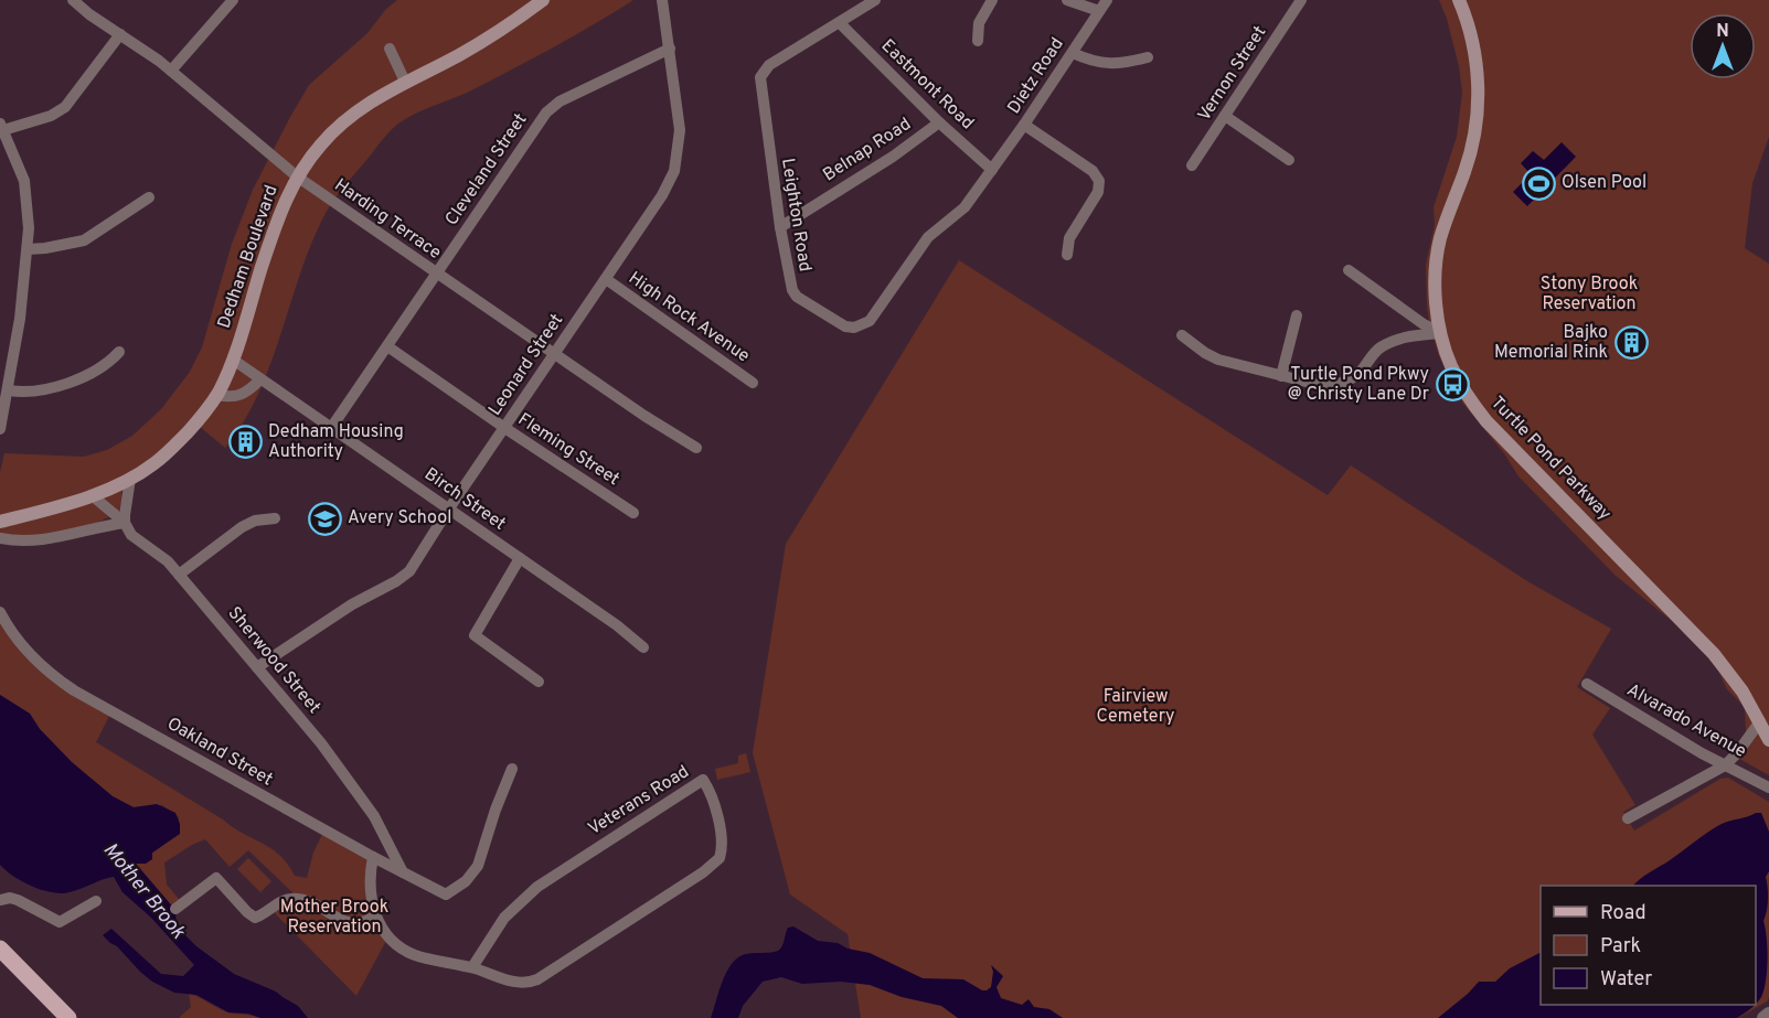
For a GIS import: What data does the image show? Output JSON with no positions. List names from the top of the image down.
{
  "streets": {
    "main road": ["Dedham Boulevard", "Turtle Pond Parkway"],
    "street": [
      "Vernon Street",
      "Dietz Road",
      "Eastmont Road",
      "Belnap Road",
      "Cleveland Street",
      "Leighton Road",
      "Harding Terrace",
      "High Rock Avenue",
      "Leonard Street",
      "Fleming Street",
      "Birch Street",
      "Sherwood Street",
      "Alvarado Avenue",
      "Oakland Street",
      "Veterans Road"
    ]
  },
  "crossings": [
    ["Dietz Road", "Eastmont Road"],
    ["Dietz Road", "Leighton Road"],
    ["Eastmont Road", "Belnap Road"],
    ["Eastmont Road", "Leighton Road"],
    ["Belnap Road", "Leighton Road"],
    ["Cleveland Street", "Harding Terrace"],
    ["Cleveland Street", "Leonard Street"],
    ["Cleveland Street", "Fleming Street"],
    ["Cleveland Street", "Birch Street"],
    ["Harding Terrace", "Dedham Boulevard"],
    ["Harding Terrace", "Leonard Street"],
    ["Dedham Boulevard", "Birch Street"],
    ["Dedham Boulevard", "Sherwood Street"],
    ["High Rock Avenue", "Leonard Street"],
    ["Leonard Street", "Fleming Street"],
    ["Leonard Street", "Birch Street"],
    ["Leonard Street", "Sherwood Street"],
    ["Sherwood Street", "Oakland Street"],
    ["Oakland Street", "Veterans Road"]
  ],
  "water": ["Mother Brook"],
  "parks": ["Stony Brook Reservation", "Fairview Cemetery", "Mother Brook Reservation"],
  "places": {
    "sports": ["Olsen Pool"],
    "building": ["Bajko Memorial Rink", "Dedham Housing Authority"],
    "bus stop": ["Turtle Pond Pkwy @ Christy Lane Dr"],
    "school or university": ["Avery School"]
  },
  "legend": ["Road", "Park", "Water"],
  "north": "top"
}
